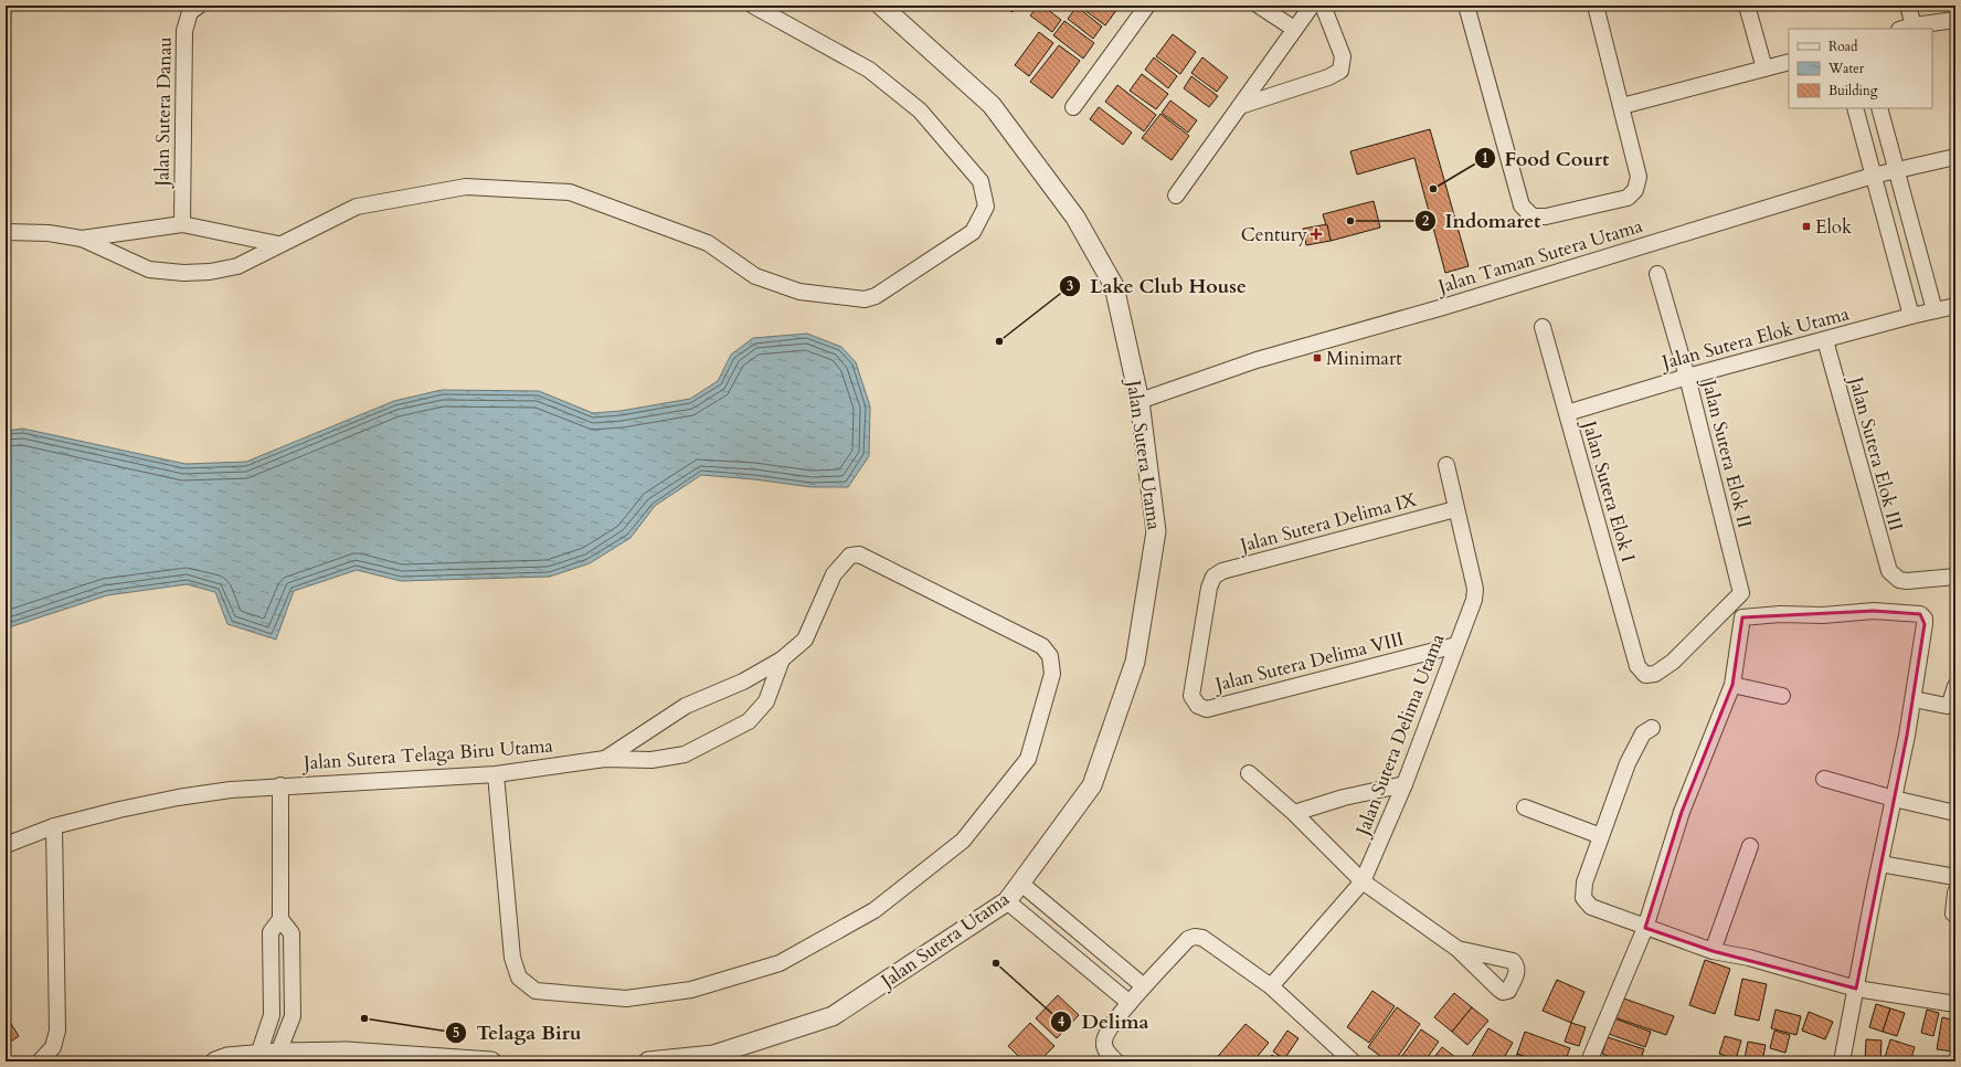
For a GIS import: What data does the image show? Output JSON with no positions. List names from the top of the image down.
{
  "streets": {
    "street": [
      "Jalan Sutera Danau",
      "Jalan Taman Sutera Utama",
      "Jalan Sutera Elok Utama",
      "Jalan Sutera Elok II",
      "Jalan Sutera Elok III",
      "Jalan Sutera Utama",
      "Jalan Sutera Elok I",
      "Jalan Sutera Delima IX",
      "Jalan Sutera Delima VIII",
      "Jalan Sutera Delima Utama",
      "Jalan Sutera Telaga Biru Utama"
    ]
  },
  "crossings": [
    ["Jalan Taman Sutera Utama", "Jalan Sutera Utama"],
    ["Jalan Sutera Elok Utama", "Jalan Sutera Elok II"],
    ["Jalan Sutera Elok Utama", "Jalan Sutera Elok III"],
    ["Jalan Sutera Elok Utama", "Jalan Sutera Elok I"],
    ["Jalan Sutera Elok II", "Jalan Sutera Elok I"],
    ["Jalan Sutera Delima IX", "Jalan Sutera Delima VIII"],
    ["Jalan Sutera Delima IX", "Jalan Sutera Delima Utama"],
    ["Jalan Sutera Delima VIII", "Jalan Sutera Delima Utama"]
  ],
  "places": {
    "other": [
      "Food Court",
      "Indomaret",
      "Lake Club House",
      "Delima",
      "Telaga Biru"
    ],
    "transit": ["Elok", "Minimart"],
    "health": ["Century"]
  },
  "legend": ["Road", "Water", "Building"]
}
